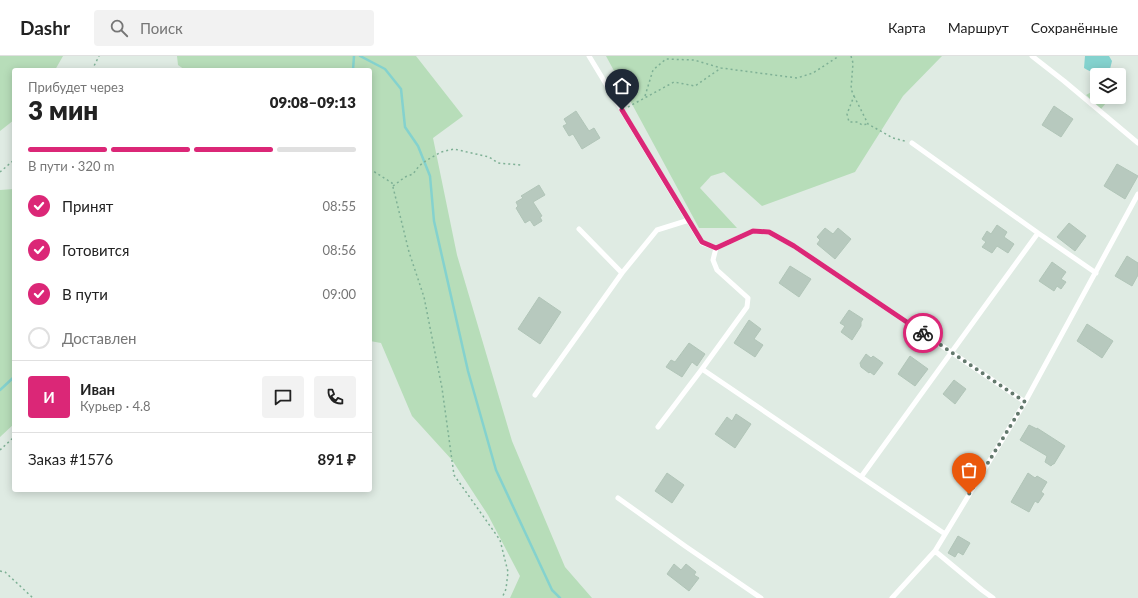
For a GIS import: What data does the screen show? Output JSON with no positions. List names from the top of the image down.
{
  "page": {
    "header": "Dashr",
    "search": "Поиск",
    "nav": ["Карта", "Маршрут", "Сохранённые"],
    "heading": ["3 мин", "Прибудет через", "09:08–09:13"],
    "panel": [
      "Иван",
      "Курьер · 4.8",
      "Заказ #1576",
      "891 ₽"
    ],
    "bar": "В пути · 320 m",
    "list": [
      ["Принят", "08:55"],
      ["Готовится", "08:56"],
      ["В пути", "09:00"],
      "Доставлен"
    ],
    "round": "И"
  }
}
